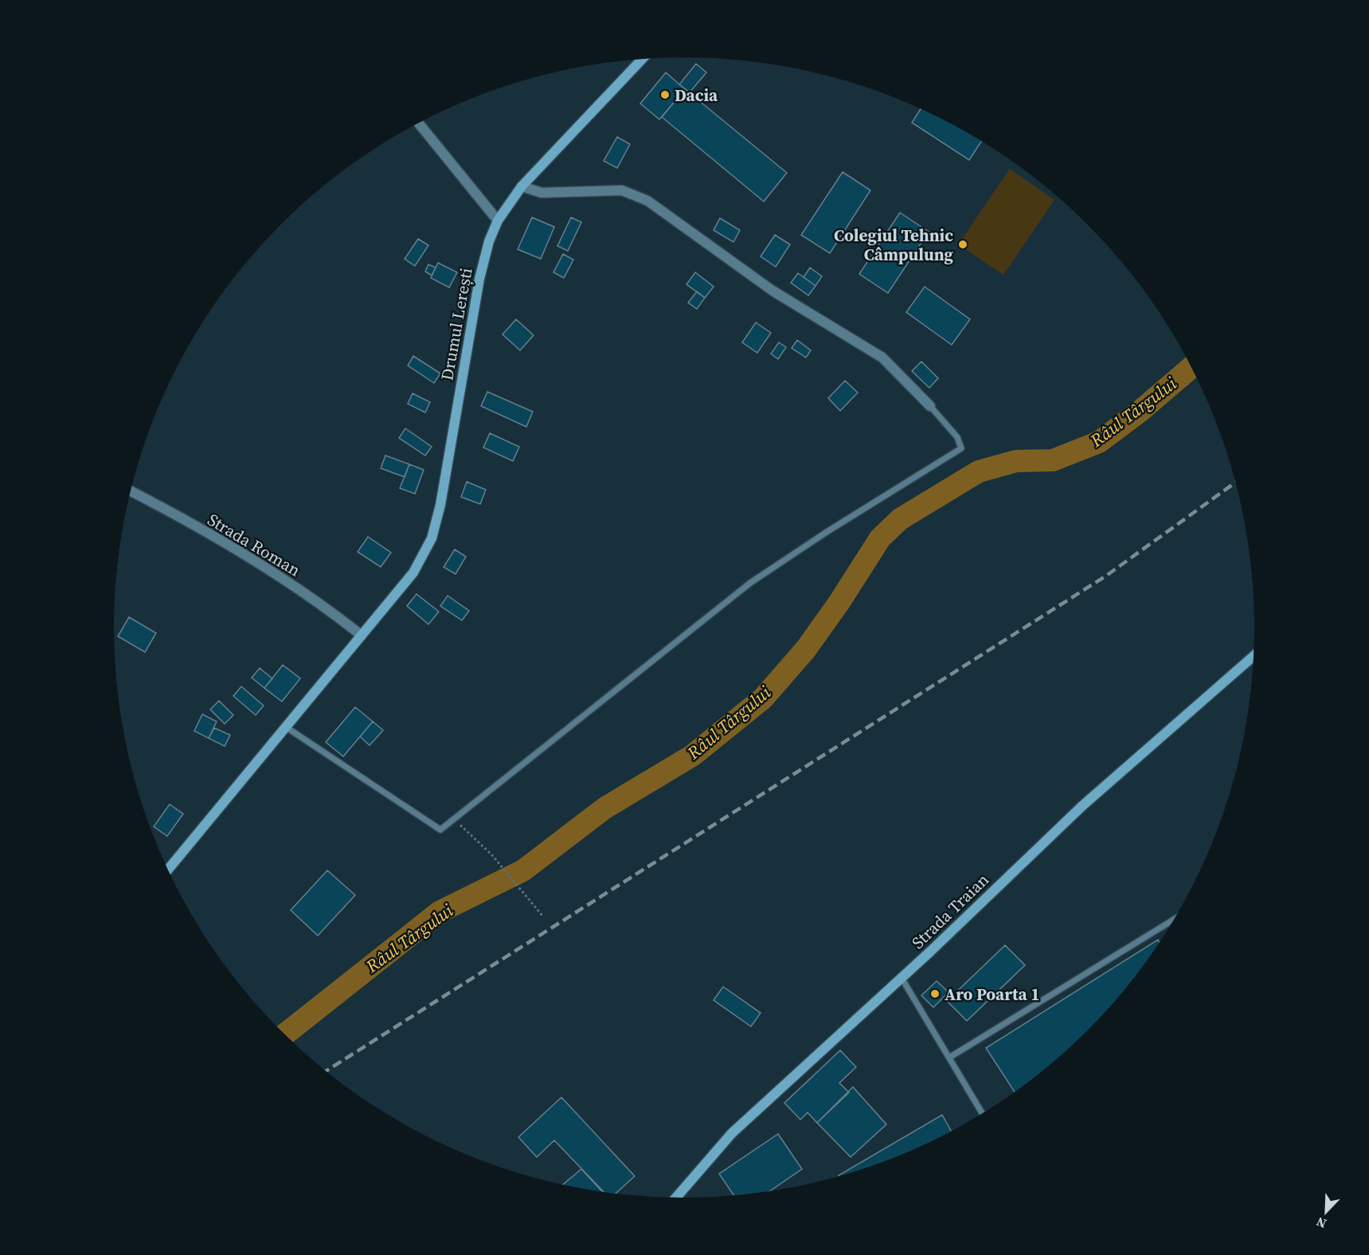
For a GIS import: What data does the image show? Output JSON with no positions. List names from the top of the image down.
{
  "streets": {
    "main road": ["Drumul Lerești", "Strada Traian"],
    "street": ["Strada Roman"]
  },
  "crossings": [
    ["Drumul Lerești", "Strada Roman"]
  ],
  "water": ["Râul Târgului"],
  "places": ["Dacia", "Colegiul Tehnic Câmpulung", "Aro Poarta 1"],
  "north": "bottom left"
}
